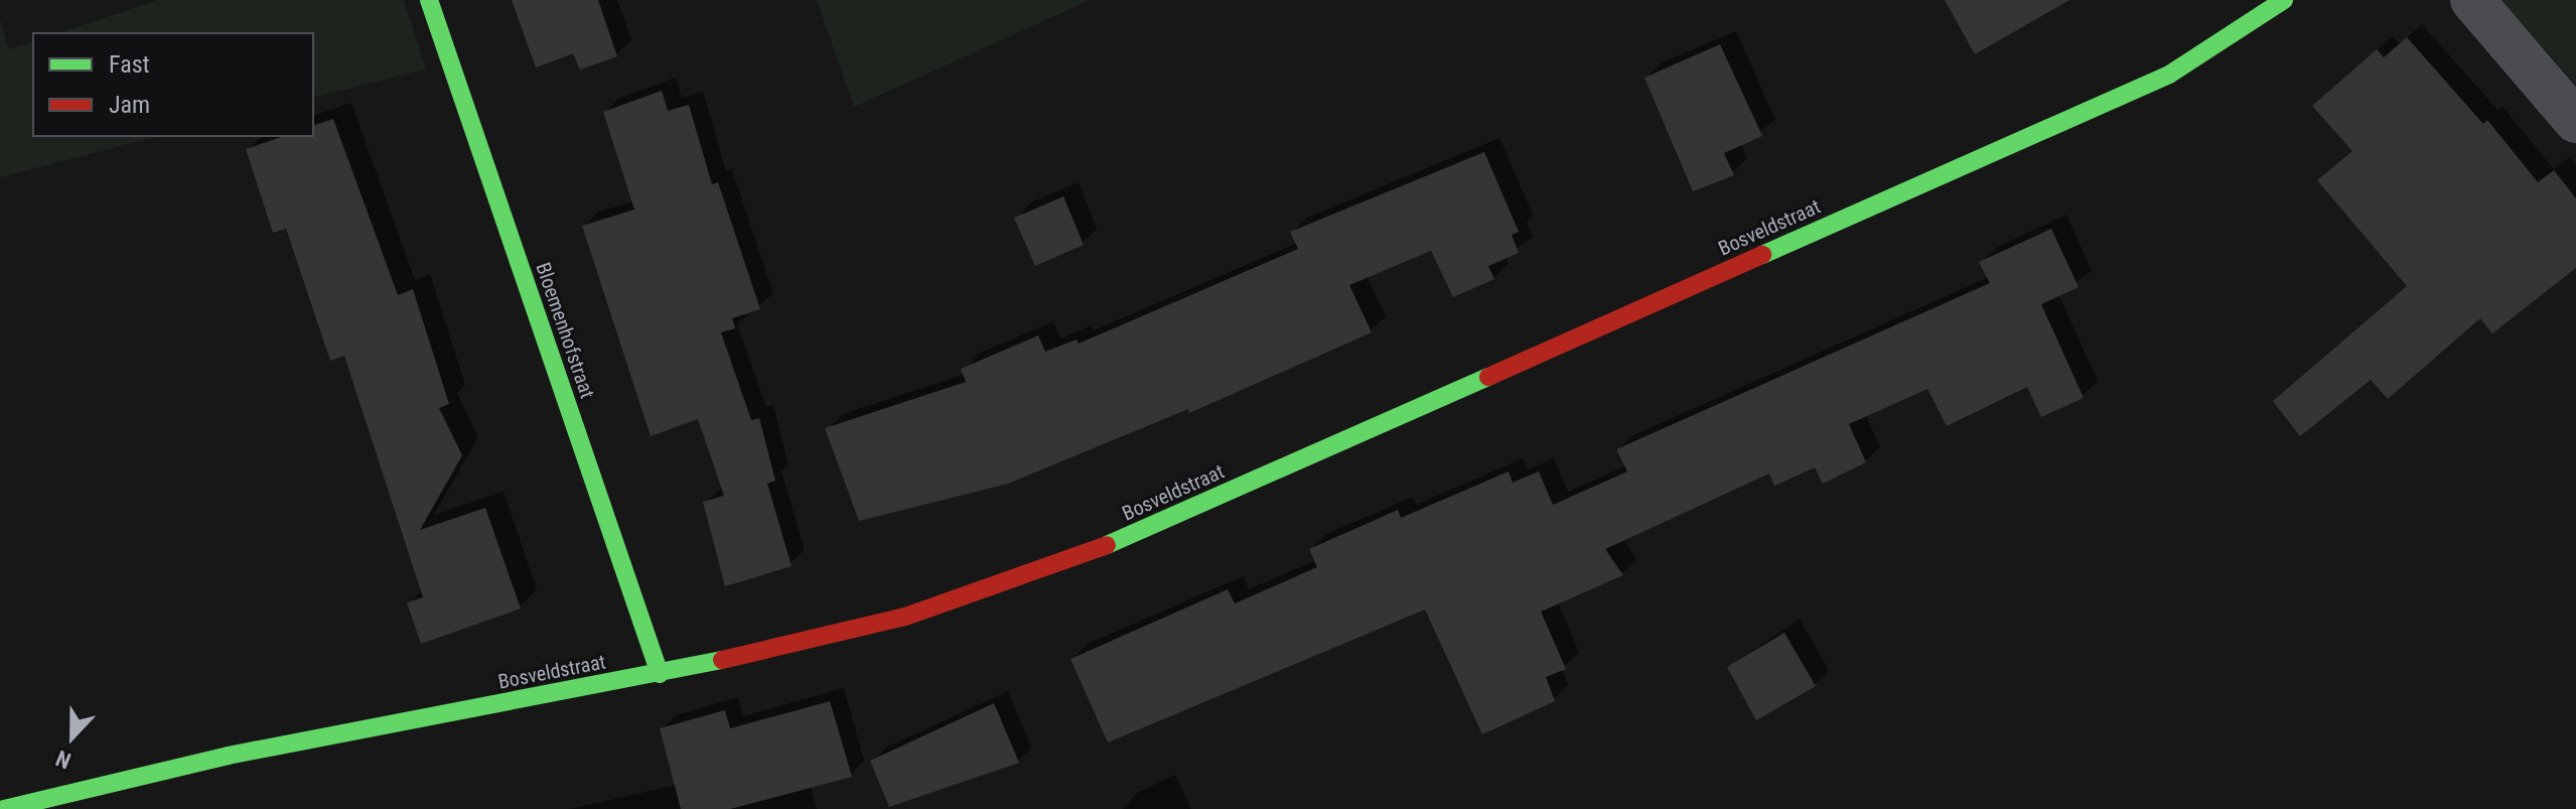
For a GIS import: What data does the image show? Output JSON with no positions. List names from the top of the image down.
{
  "streets": {
    "street": ["Bosveldstraat", "Bloemenhofstraat"]
  },
  "crossings": [
    ["Bosveldstraat", "Bloemenhofstraat"]
  ],
  "legend": ["Fast", "Jam"],
  "north": "bottom"
}
